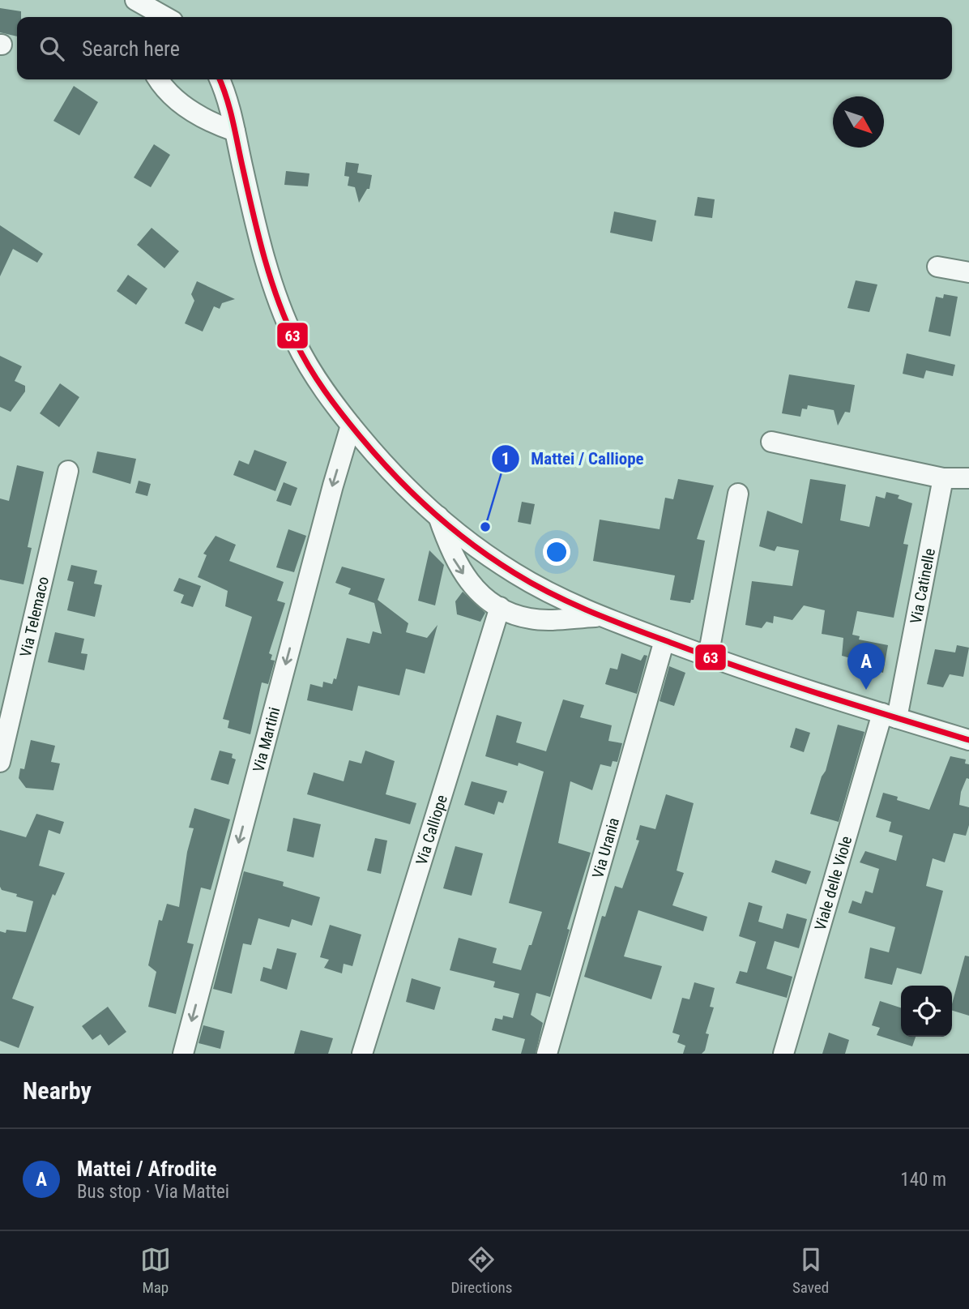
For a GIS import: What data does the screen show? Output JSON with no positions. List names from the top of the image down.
{
  "streets": {
    "street": [
      "Via Catinelle",
      "Via Telemaco",
      "Via Martini",
      "Via Calliope",
      "Via Urania",
      "Viale delle Viole"
    ]
  },
  "crossings": [
    ["Via Catinelle", "Viale delle Viole"]
  ],
  "one_way": ["Via Martini"],
  "places": ["Mattei / Calliope"],
  "lines": ["transit line 63"],
  "north": "bottom right",
  "page": {
    "search": "Search here",
    "pins": "A",
    "heading": "Nearby",
    "list": [
      {
        "mark": "A",
        "name": "Mattei / Afrodite",
        "note": "Bus stop · Via Mattei",
        "value": "140 m"
      }
    ],
    "nav": ["Map", "Directions", "Saved"]
  }
}
